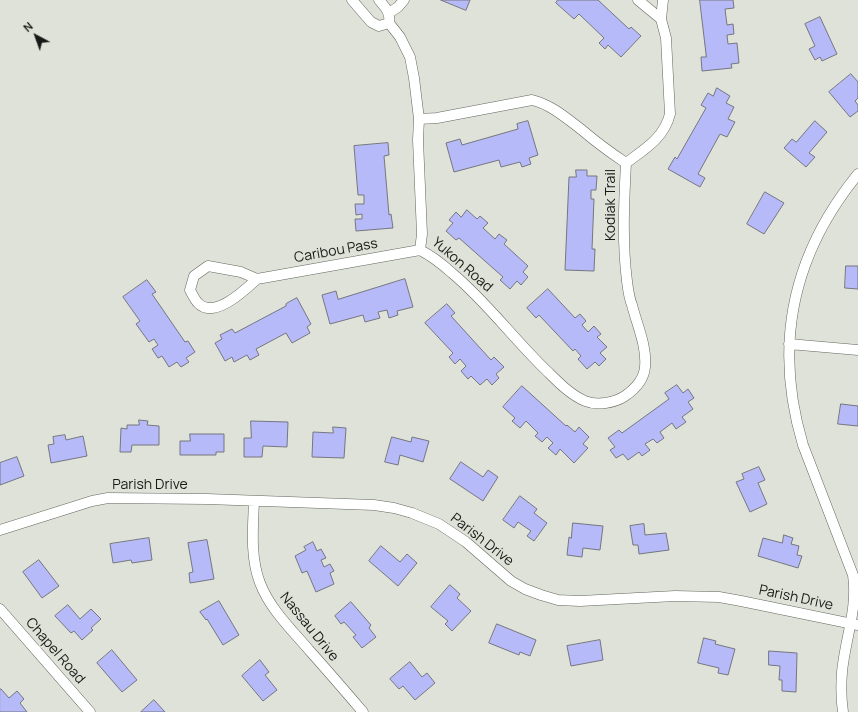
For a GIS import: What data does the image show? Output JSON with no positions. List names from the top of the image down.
{
  "streets": {
    "street": [
      "Kodiak Trail",
      "Caribou Pass",
      "Yukon Road",
      "Parish Drive",
      "Nassau Drive",
      "Chapel Road"
    ]
  },
  "crossings": [
    ["Kodiak Trail", "Yukon Road"],
    ["Caribou Pass", "Yukon Road"],
    ["Parish Drive", "Nassau Drive"]
  ],
  "north": "top left"
}
